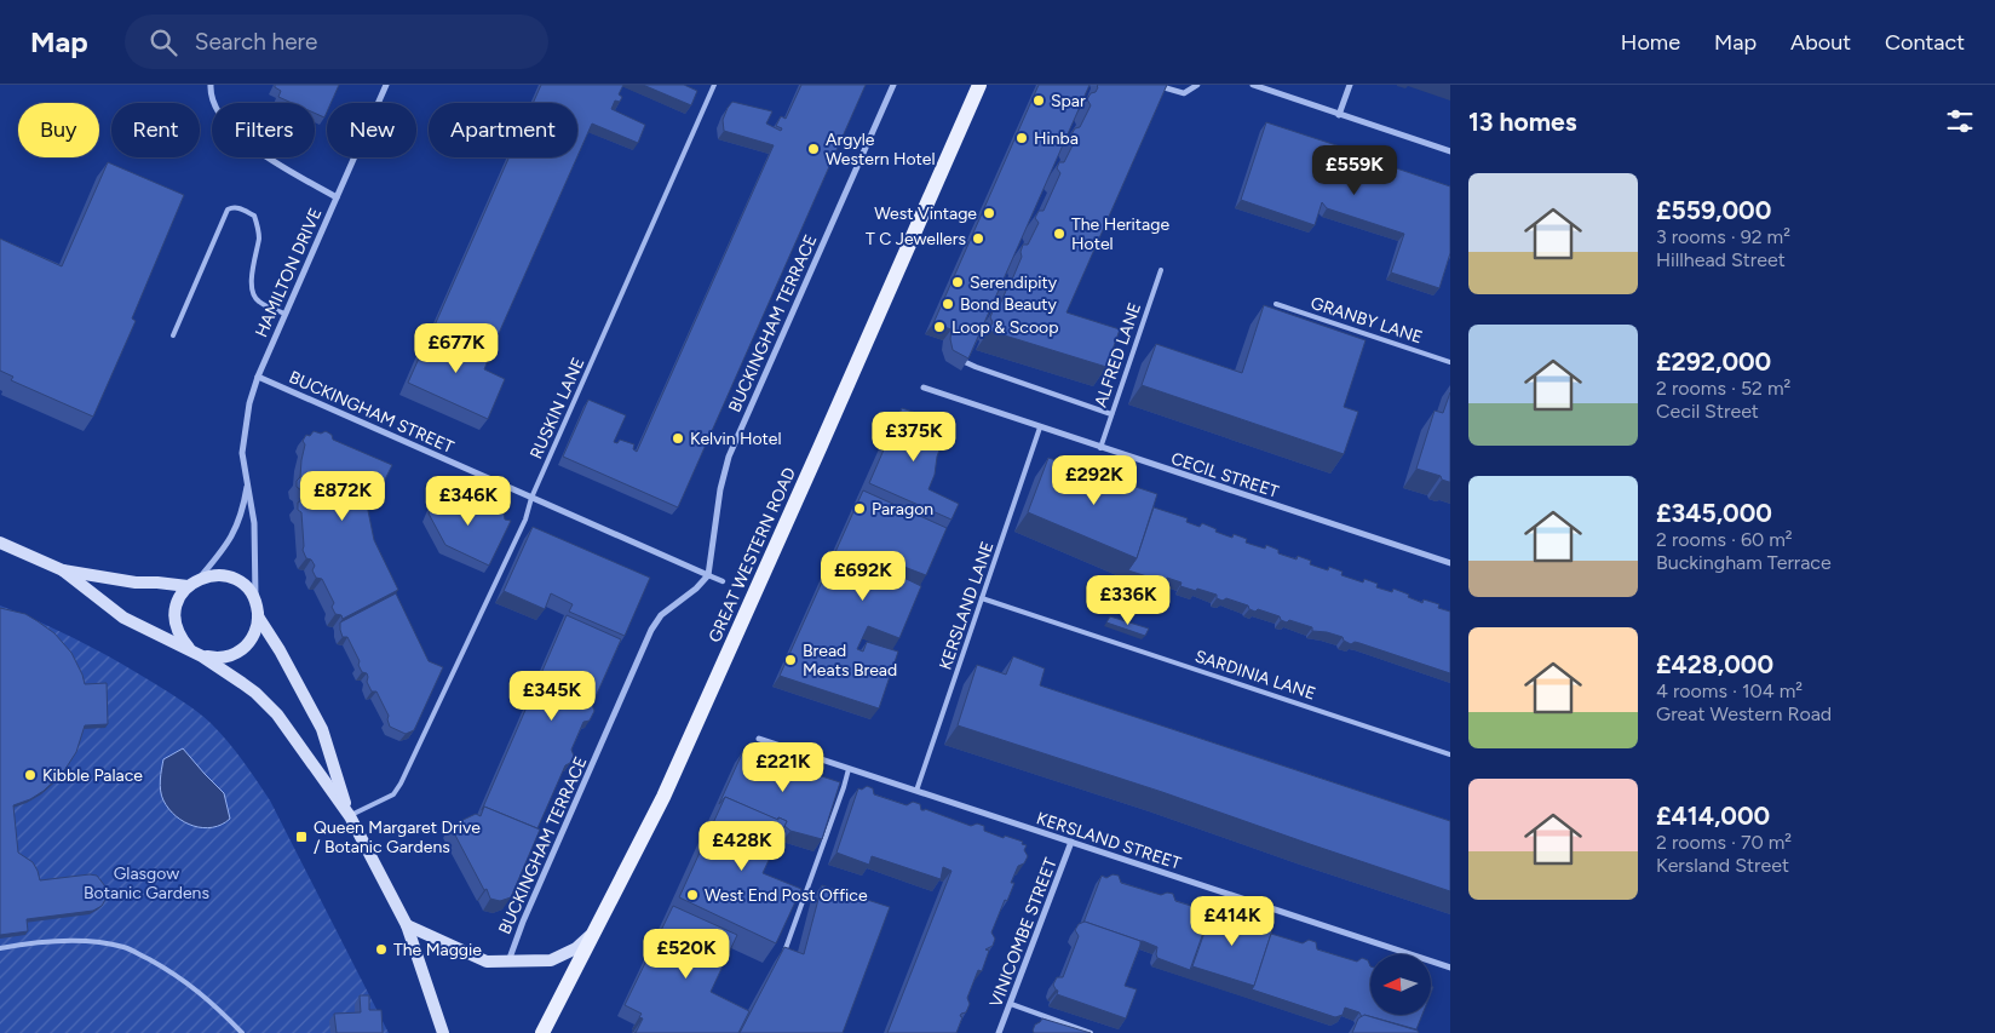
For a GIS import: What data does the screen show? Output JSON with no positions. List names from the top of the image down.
{
  "streets": {
    "main road": ["GREAT WESTERN ROAD"],
    "street": [
      "HAMILTON DRIVE",
      "BUCKINGHAM TERRACE",
      "BUCKINGHAM STREET",
      "CECIL STREET",
      "KERSLAND STREET",
      "VINICOMBE STREET"
    ],
    "lane": [
      "GRANBY LANE",
      "ALFRED LANE",
      "RUSKIN LANE",
      "KERSLAND LANE",
      "SARDINIA LANE"
    ]
  },
  "crossings": [
    ["HAMILTON DRIVE", "BUCKINGHAM STREET"],
    ["BUCKINGHAM TERRACE", "BUCKINGHAM STREET"],
    ["ALFRED LANE", "CECIL STREET"],
    ["RUSKIN LANE", "BUCKINGHAM STREET"],
    ["CECIL STREET", "KERSLAND LANE"],
    ["KERSLAND LANE", "SARDINIA LANE"],
    ["KERSLAND LANE", "KERSLAND STREET"],
    ["KERSLAND STREET", "VINICOMBE STREET"]
  ],
  "parks": ["Glasgow Botanic Gardens"],
  "places": {
    "other": [
      "Spar",
      "Hinba",
      "Argyle Western Hotel",
      "West Vintage",
      "The Heritage Hotel",
      "T C Jewellers",
      "Serendipity",
      "Bond Beauty",
      "Loop & Scoop",
      "Kelvin Hotel",
      "Paragon",
      "Bread Meats Bread",
      "Kibble Palace",
      "West End Post Office",
      "The Maggie"
    ],
    "transit": ["Queen Margaret Drive / Botanic Gardens"]
  },
  "north": "left",
  "page": {
    "header": "Map",
    "search": "Search here",
    "nav": [
      "Home",
      "Map",
      "About",
      "Contact"
    ],
    "heading": "13 homes",
    "chip": [
      "Buy",
      "Rent",
      "Filters",
      "New",
      "Apartment"
    ],
    "price": [
      "£559K",
      "£677K",
      "£375K",
      "£292K",
      "£872K",
      "£346K",
      "£692K",
      "£336K",
      "£345K",
      "£221K",
      "£428K",
      "£414K",
      "£520K"
    ],
    "list": [
      {
        "name": "£559,000",
        "note": "3 rooms · 92 m² · Hillhead Street"
      },
      {
        "name": "£292,000",
        "note": "2 rooms · 52 m² · Cecil Street"
      },
      {
        "name": "£345,000",
        "note": "2 rooms · 60 m² · Buckingham Terrace"
      },
      {
        "name": "£428,000",
        "note": "4 rooms · 104 m² · Great Western Road"
      },
      {
        "name": "£414,000",
        "note": "2 rooms · 70 m² · Kersland Street"
      }
    ]
  }
}
